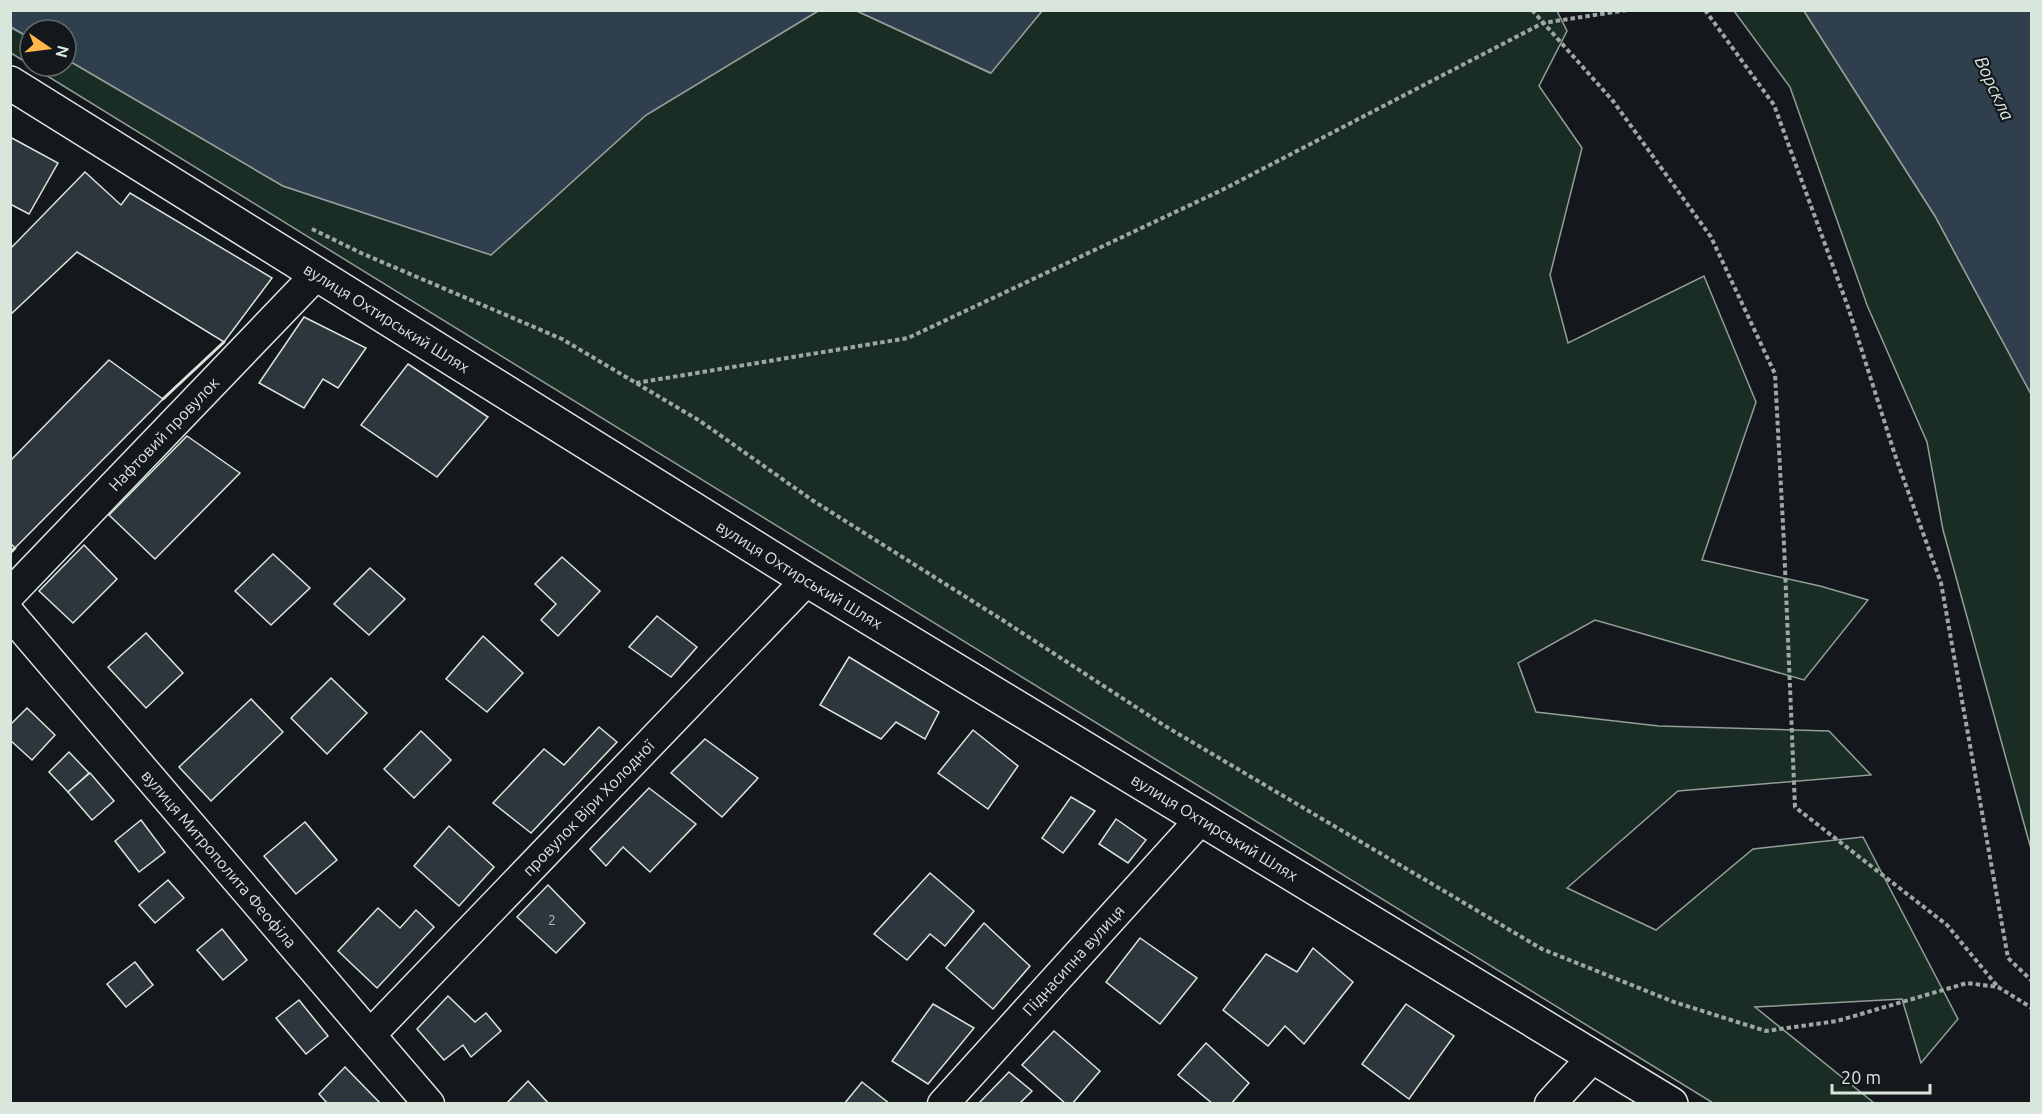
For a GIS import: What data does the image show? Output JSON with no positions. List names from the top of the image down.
{
  "streets": {
    "main road": ["вулиця Охтирський Шлях"],
    "street": [
      "Нафтовий провулок",
      "провулок Віри Холодної",
      "вулиця Митрополита Феофіла",
      "Піднасипна вулиця"
    ]
  },
  "crossings": [
    ["вулиця Охтирський Шлях", "Нафтовий провулок"],
    ["вулиця Охтирський Шлях", "провулок Віри Холодної"],
    ["вулиця Охтирський Шлях", "Піднасипна вулиця"],
    ["провулок Віри Холодної", "вулиця Митрополита Феофіла"]
  ],
  "water": ["Ворскла"],
  "house_numbers": ["2"],
  "scale_bar": "20 m",
  "north": "right"
}
